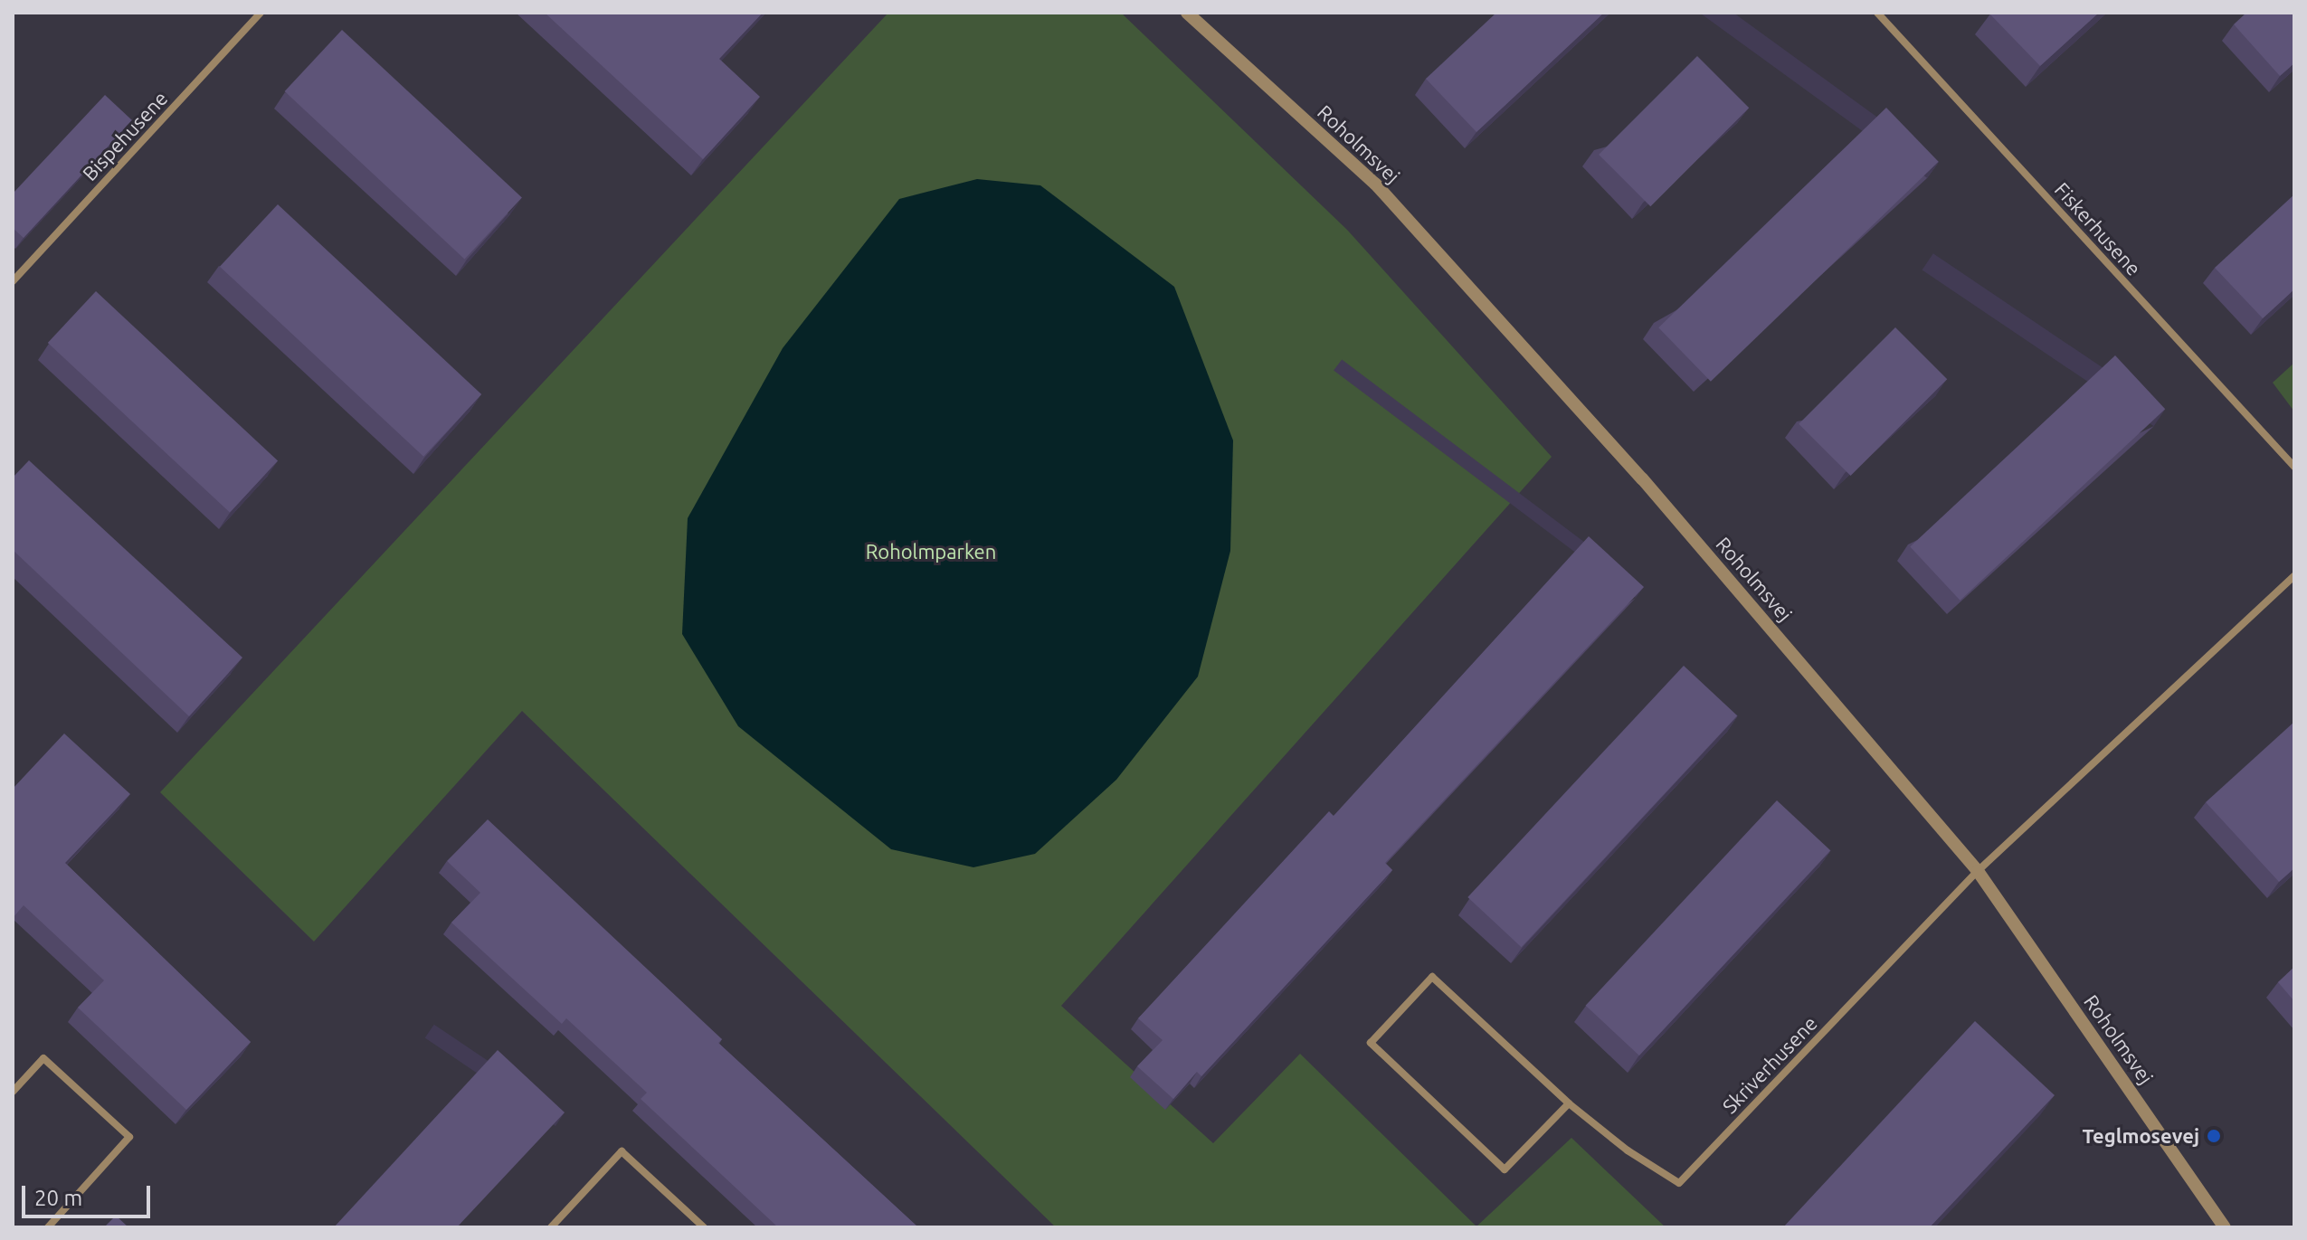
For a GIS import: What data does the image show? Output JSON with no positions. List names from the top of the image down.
{
  "streets": {
    "street": [
      "Bispehusene",
      "Roholmsvej",
      "Fiskerhusene",
      "Skriverhusene"
    ]
  },
  "crossings": [
    ["Roholmsvej", "Skriverhusene"]
  ],
  "parks": ["Roholmparken"],
  "places": ["Teglmosevej"],
  "scale_bar": "20 m"
}
